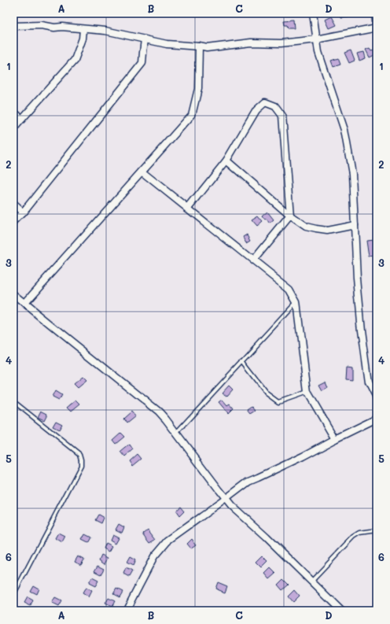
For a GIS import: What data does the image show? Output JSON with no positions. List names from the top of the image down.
{
  "grid": {
    "columns": [
      "A",
      "B",
      "C",
      "D"
    ],
    "rows": [
      "1",
      "2",
      "3",
      "4",
      "5",
      "6"
    ]
  }
}
